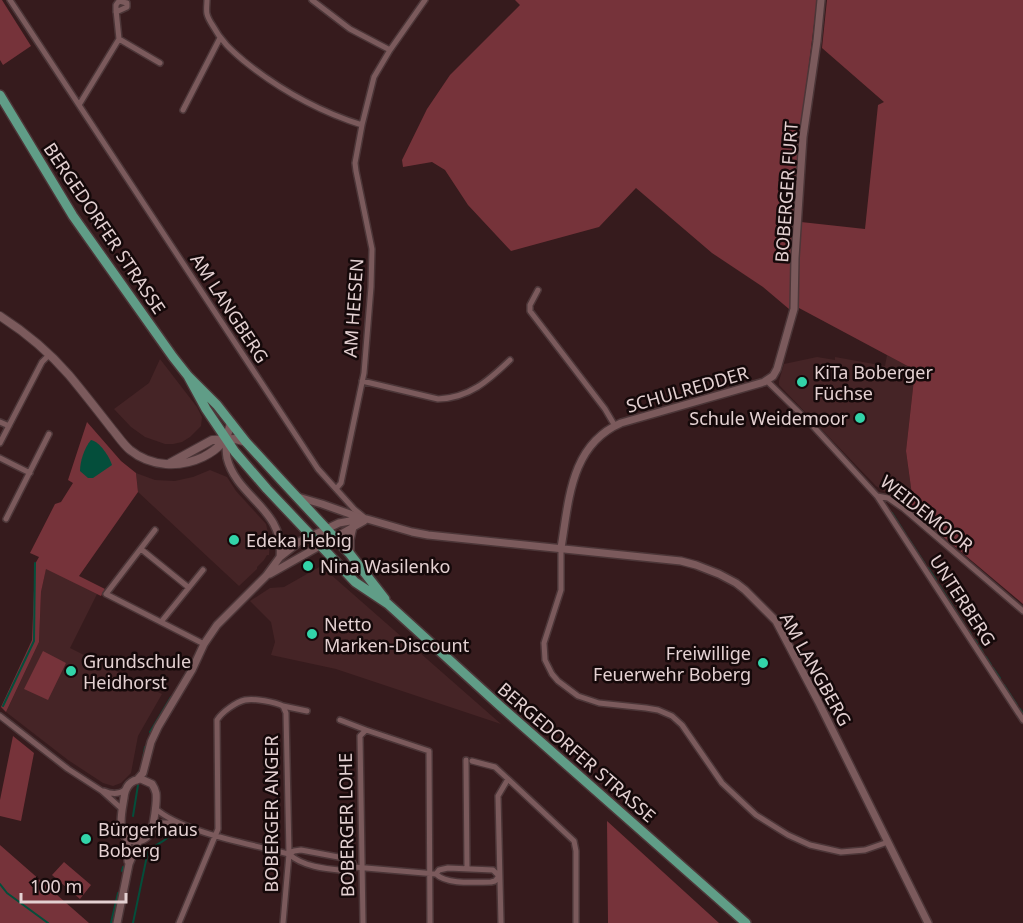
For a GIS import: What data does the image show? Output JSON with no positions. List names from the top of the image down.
{
  "streets": {
    "main road": ["BERGEDORFER STRASSE"],
    "street": [
      "BOBERGER FURT",
      "AM LANGBERG",
      "AM HEESEN",
      "SCHULREDDER",
      "WEIDEMOOR",
      "UNTERBERG",
      "BOBERGER ANGER",
      "BOBERGER LOHE"
    ]
  },
  "crossings": [
    ["BOBERGER FURT", "SCHULREDDER"],
    ["BOBERGER FURT", "WEIDEMOOR"],
    ["BERGEDORFER STRASSE", "AM LANGBERG"],
    ["AM LANGBERG", "AM HEESEN"],
    ["AM LANGBERG", "SCHULREDDER"],
    ["SCHULREDDER", "WEIDEMOOR"],
    ["WEIDEMOOR", "UNTERBERG"]
  ],
  "places": [
    "KiTa Boberger Füchse",
    "Schule Weidemoor",
    "Edeka Hebig",
    "Nina Wasilenko",
    "Netto Marken-Discount",
    "Freiwillige Feuerwehr Boberg",
    "Grundschule Heidhorst",
    "Bürgerhaus Boberg"
  ],
  "scale_bar": "100 m"
}
